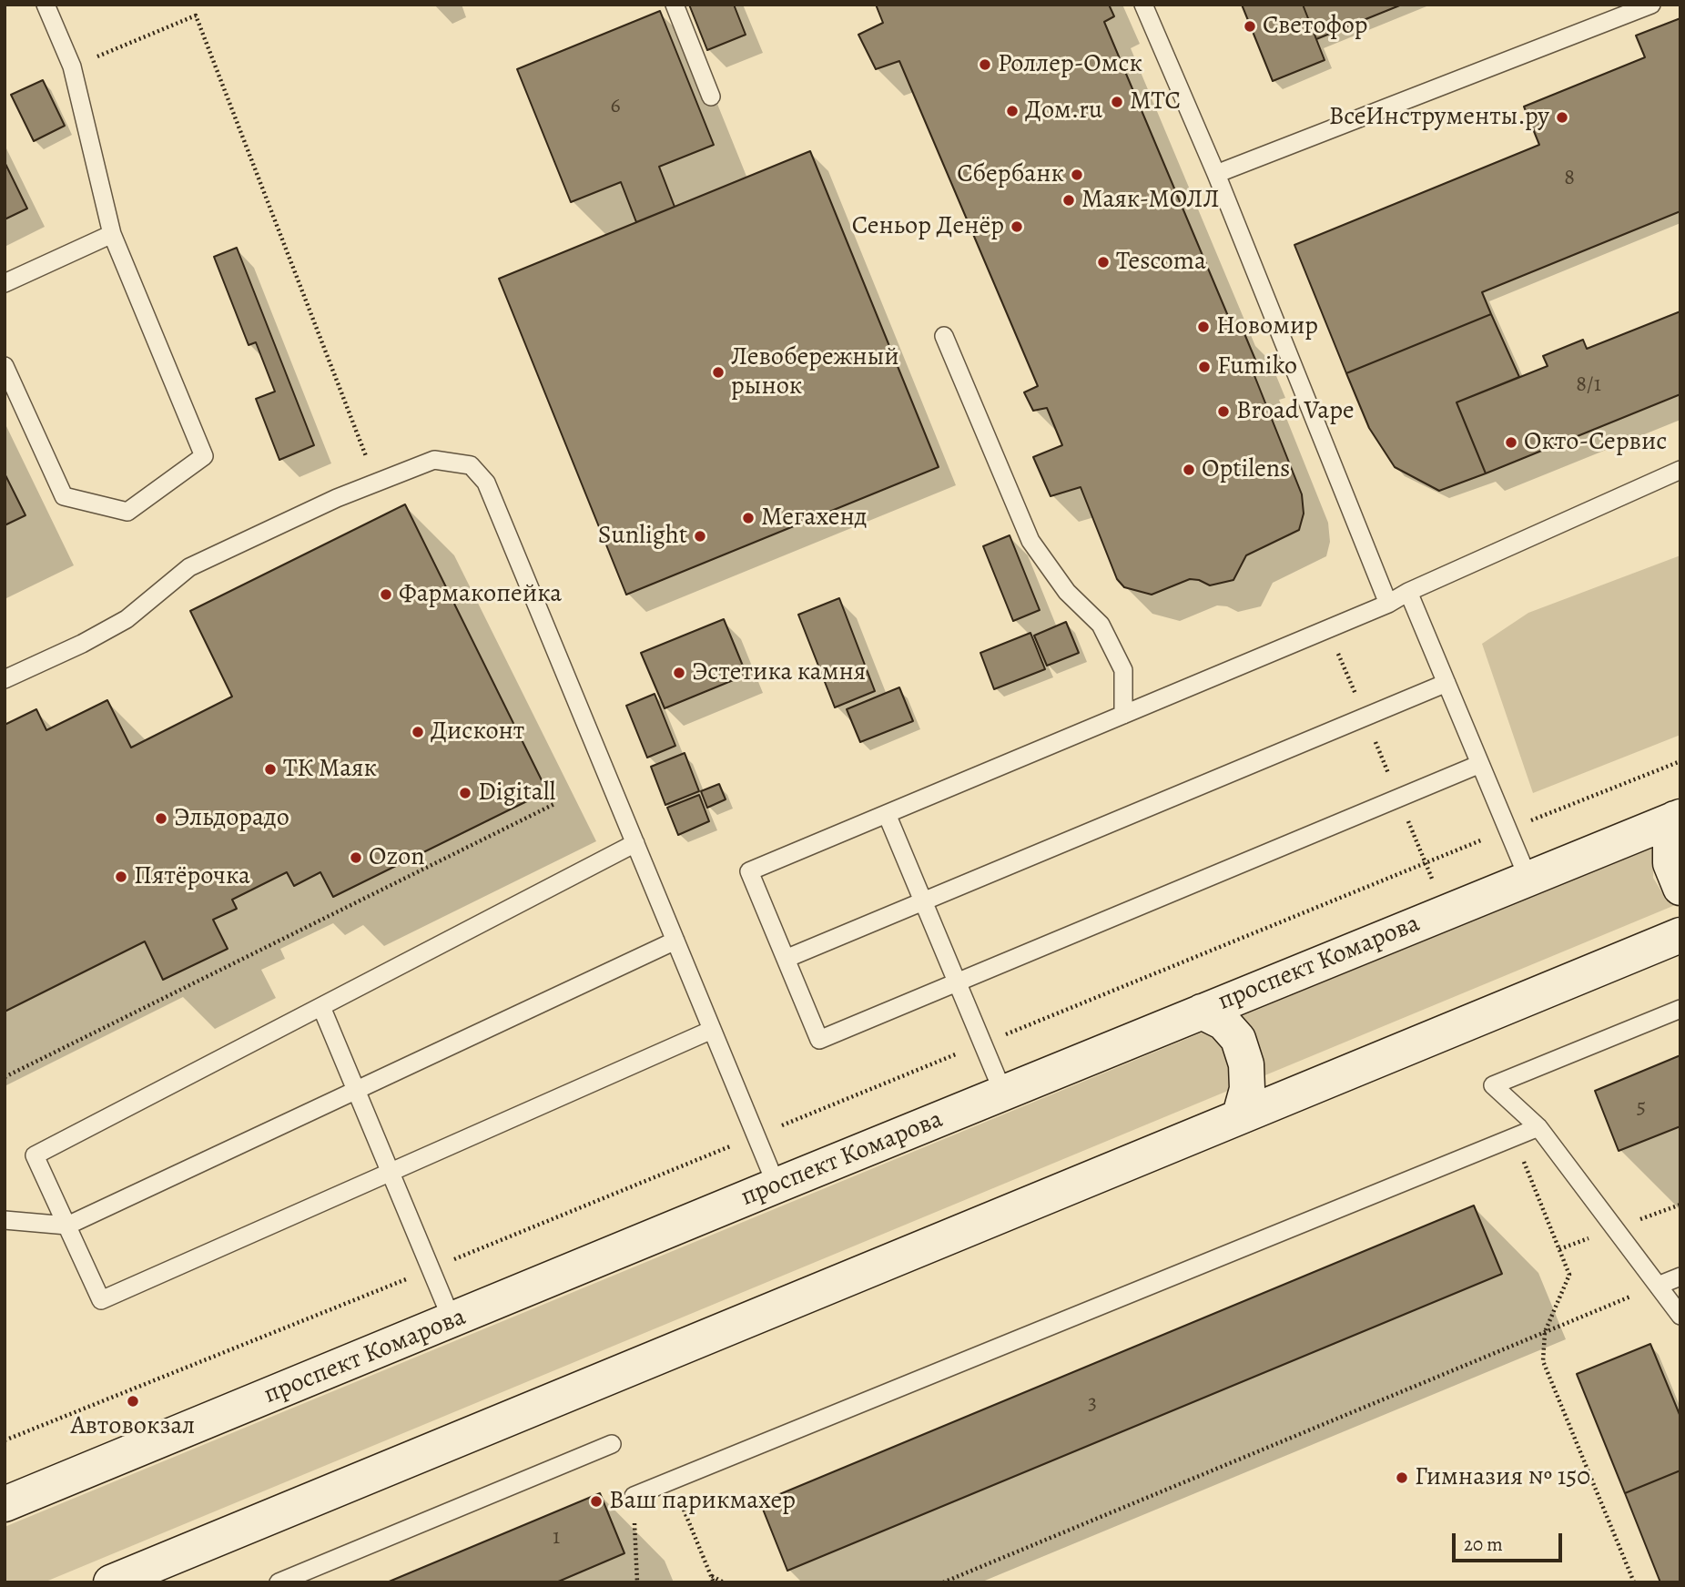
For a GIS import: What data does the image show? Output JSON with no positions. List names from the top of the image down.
{
  "streets": {
    "main road": ["проспект Комарова"]
  },
  "places": [
    "Светофор",
    "Роллер-Омск",
    "МТС",
    "Дом.ru",
    "ВсеИнструменты.ру",
    "Сбербанк",
    "Маяк-МОЛЛ",
    "Сеньор Денёр",
    "Tescoma",
    "Новомир",
    "Fumiko",
    "Левобережный рынок",
    "Broad Vape",
    "Окто-Сервис",
    "Optilens",
    "Мегахенд",
    "Sunlight",
    "Фармакопейка",
    "Эстетика камня",
    "Дисконт",
    "ТК Маяк",
    "Digitall",
    "Эльдорадо",
    "Ozon",
    "Пятёрочка",
    "Автовокзал",
    "Гимназия № 150",
    "Ваш парикмахер"
  ],
  "house_numbers": [
    "6",
    "8",
    "8/1",
    "5",
    "3",
    "1"
  ],
  "scale_bar": "20 m"
}
